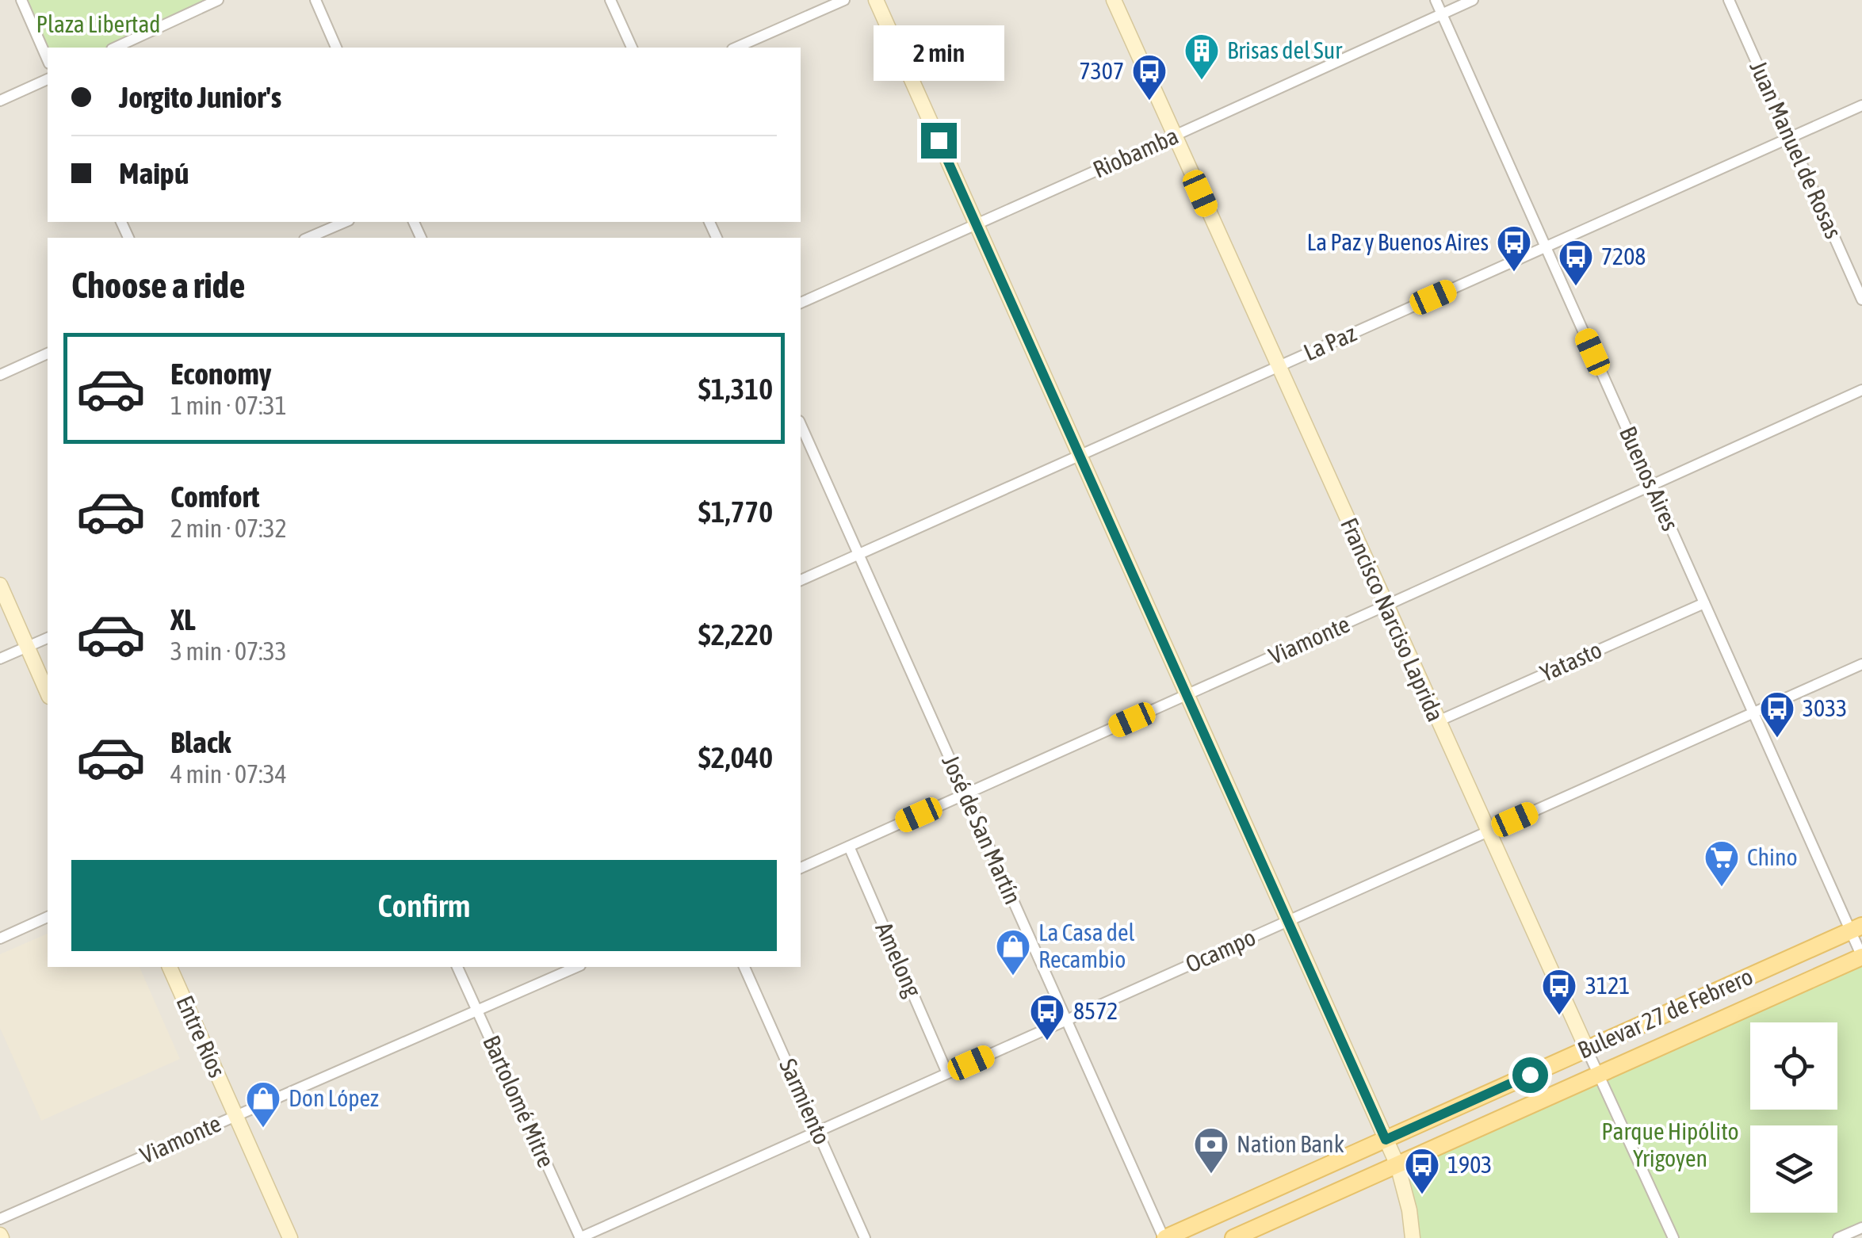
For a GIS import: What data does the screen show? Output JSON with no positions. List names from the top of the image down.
{
  "streets": {
    "main road": ["Francisco Narciso Laprida", "Bulevar 27 de Febrero", "Entre Ríos"],
    "street": [
      "Juan Manuel de Rosas",
      "Riobamba",
      "La Paz",
      "Buenos Aires",
      "Viamonte",
      "Yatasto",
      "José de San Martín",
      "Ocampo",
      "Amelong",
      "Bartolomé Mitre",
      "Sarmiento"
    ]
  },
  "crossings": [
    ["Juan Manuel de Rosas", "La Paz"],
    ["Riobamba", "Buenos Aires"],
    ["Riobamba", "Francisco Narciso Laprida"],
    ["La Paz", "Buenos Aires"],
    ["La Paz", "Francisco Narciso Laprida"],
    ["La Paz", "José de San Martín"],
    ["Buenos Aires", "Viamonte"],
    ["Buenos Aires", "Yatasto"],
    ["Buenos Aires", "Ocampo"],
    ["Buenos Aires", "Bulevar 27 de Febrero"],
    ["Francisco Narciso Laprida", "Viamonte"],
    ["Francisco Narciso Laprida", "Yatasto"],
    ["Francisco Narciso Laprida", "Ocampo"],
    ["Francisco Narciso Laprida", "Bulevar 27 de Febrero"],
    ["Viamonte", "José de San Martín"],
    ["Viamonte", "Amelong"],
    ["Viamonte", "Entre Ríos"],
    ["Viamonte", "Bartolomé Mitre"],
    ["José de San Martín", "Ocampo"],
    ["José de San Martín", "Bulevar 27 de Febrero"],
    ["Ocampo", "Amelong"],
    ["Ocampo", "Bartolomé Mitre"],
    ["Ocampo", "Sarmiento"]
  ],
  "parks": ["Plaza Libertad", "Parque Hipólito Yrigoyen"],
  "places": {
    "building": ["Brisas del Sur"],
    "bus stop": [
      "7307",
      "La Paz y Buenos Aires",
      "7208",
      "3033",
      "3121",
      "8572",
      "1903"
    ],
    "supermarket": ["Chino"],
    "shop": ["La Casa del Recambio", "Don López"],
    "bank": ["Nation Bank"]
  },
  "page": {
    "bubble": "2 min",
    "banner": ["Jorgito Junior's", "Maipú"],
    "heading": "Choose a ride",
    "list": [
      {
        "name": "Economy",
        "note": "1 min · 07:31",
        "value": "$1,310"
      },
      {
        "name": "Comfort",
        "note": "2 min · 07:32",
        "value": "$1,770"
      },
      {
        "name": "XL",
        "note": "3 min · 07:33",
        "value": "$2,220"
      },
      {
        "name": "Black",
        "note": "4 min · 07:34",
        "value": "$2,040"
      }
    ],
    "buttons": "Confirm"
  }
}
